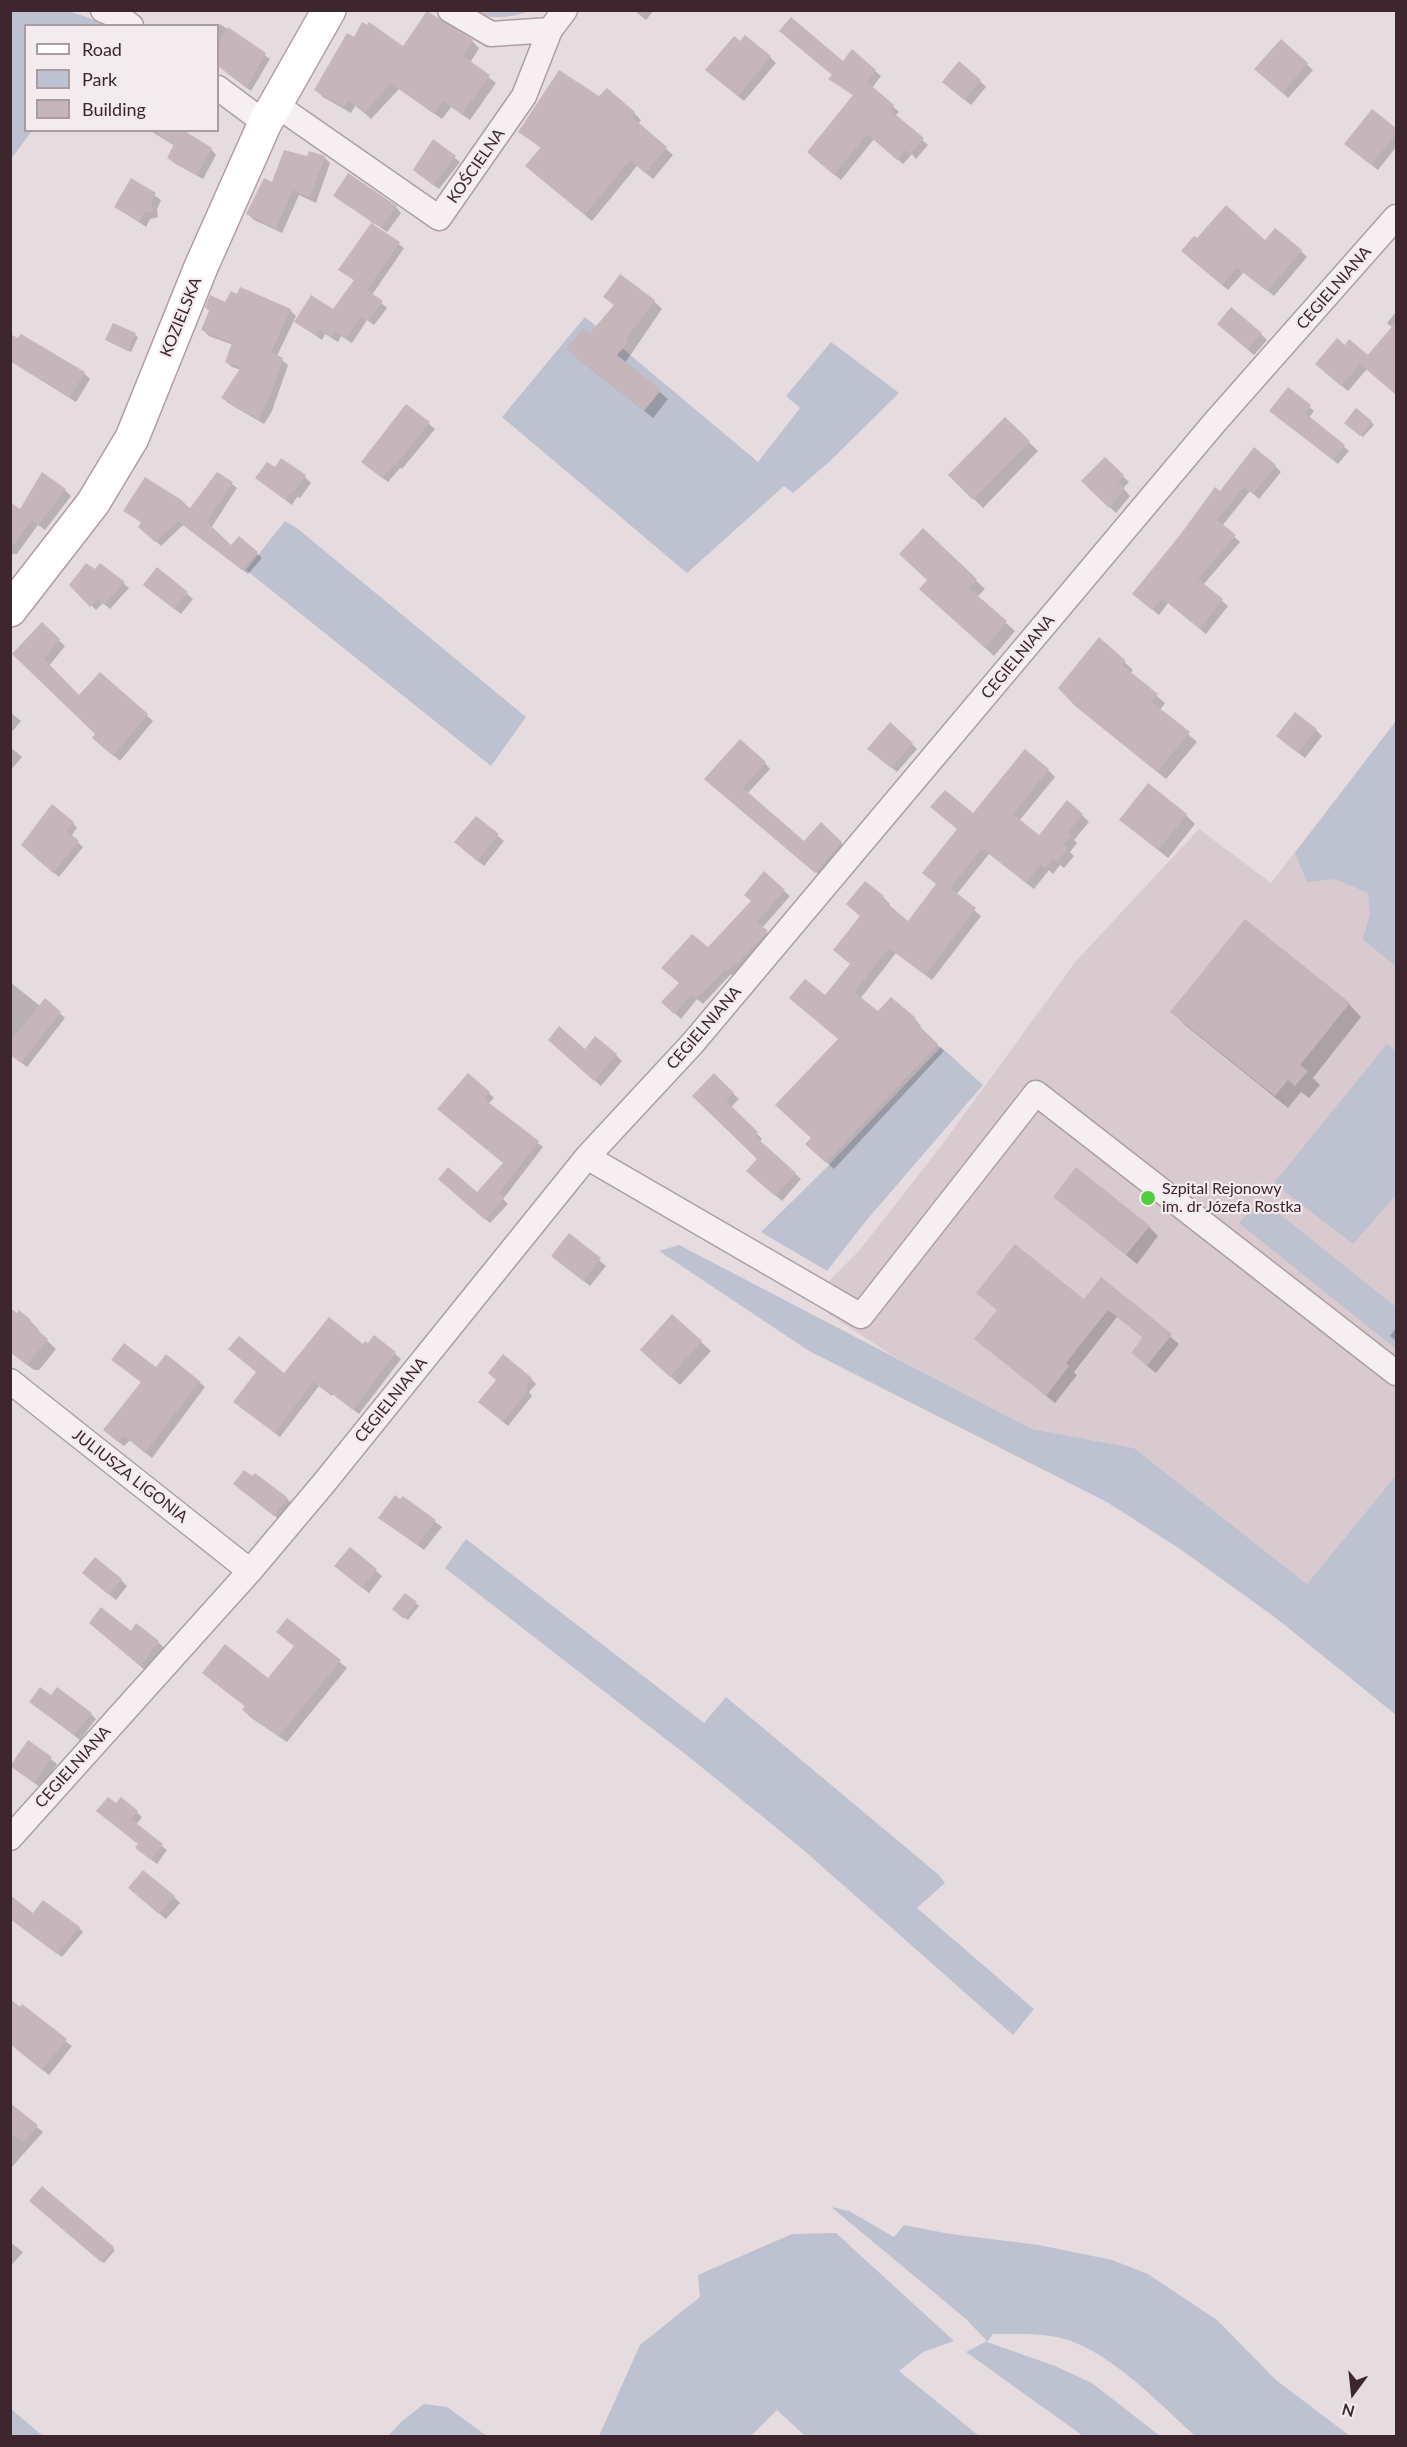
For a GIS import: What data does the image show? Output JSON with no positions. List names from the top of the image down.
{
  "streets": {
    "main road": ["KOZIELSKA"],
    "street": ["KOŚCIELNA", "CEGIELNIANA", "JULIUSZA LIGONIA"]
  },
  "crossings": [
    ["KOŚCIELNA", "KOZIELSKA"],
    ["CEGIELNIANA", "JULIUSZA LIGONIA"]
  ],
  "places": ["Szpital Rejonowy im. dr Józefa Rostka"],
  "legend": ["Road", "Park", "Building"],
  "north": "bottom"
}
